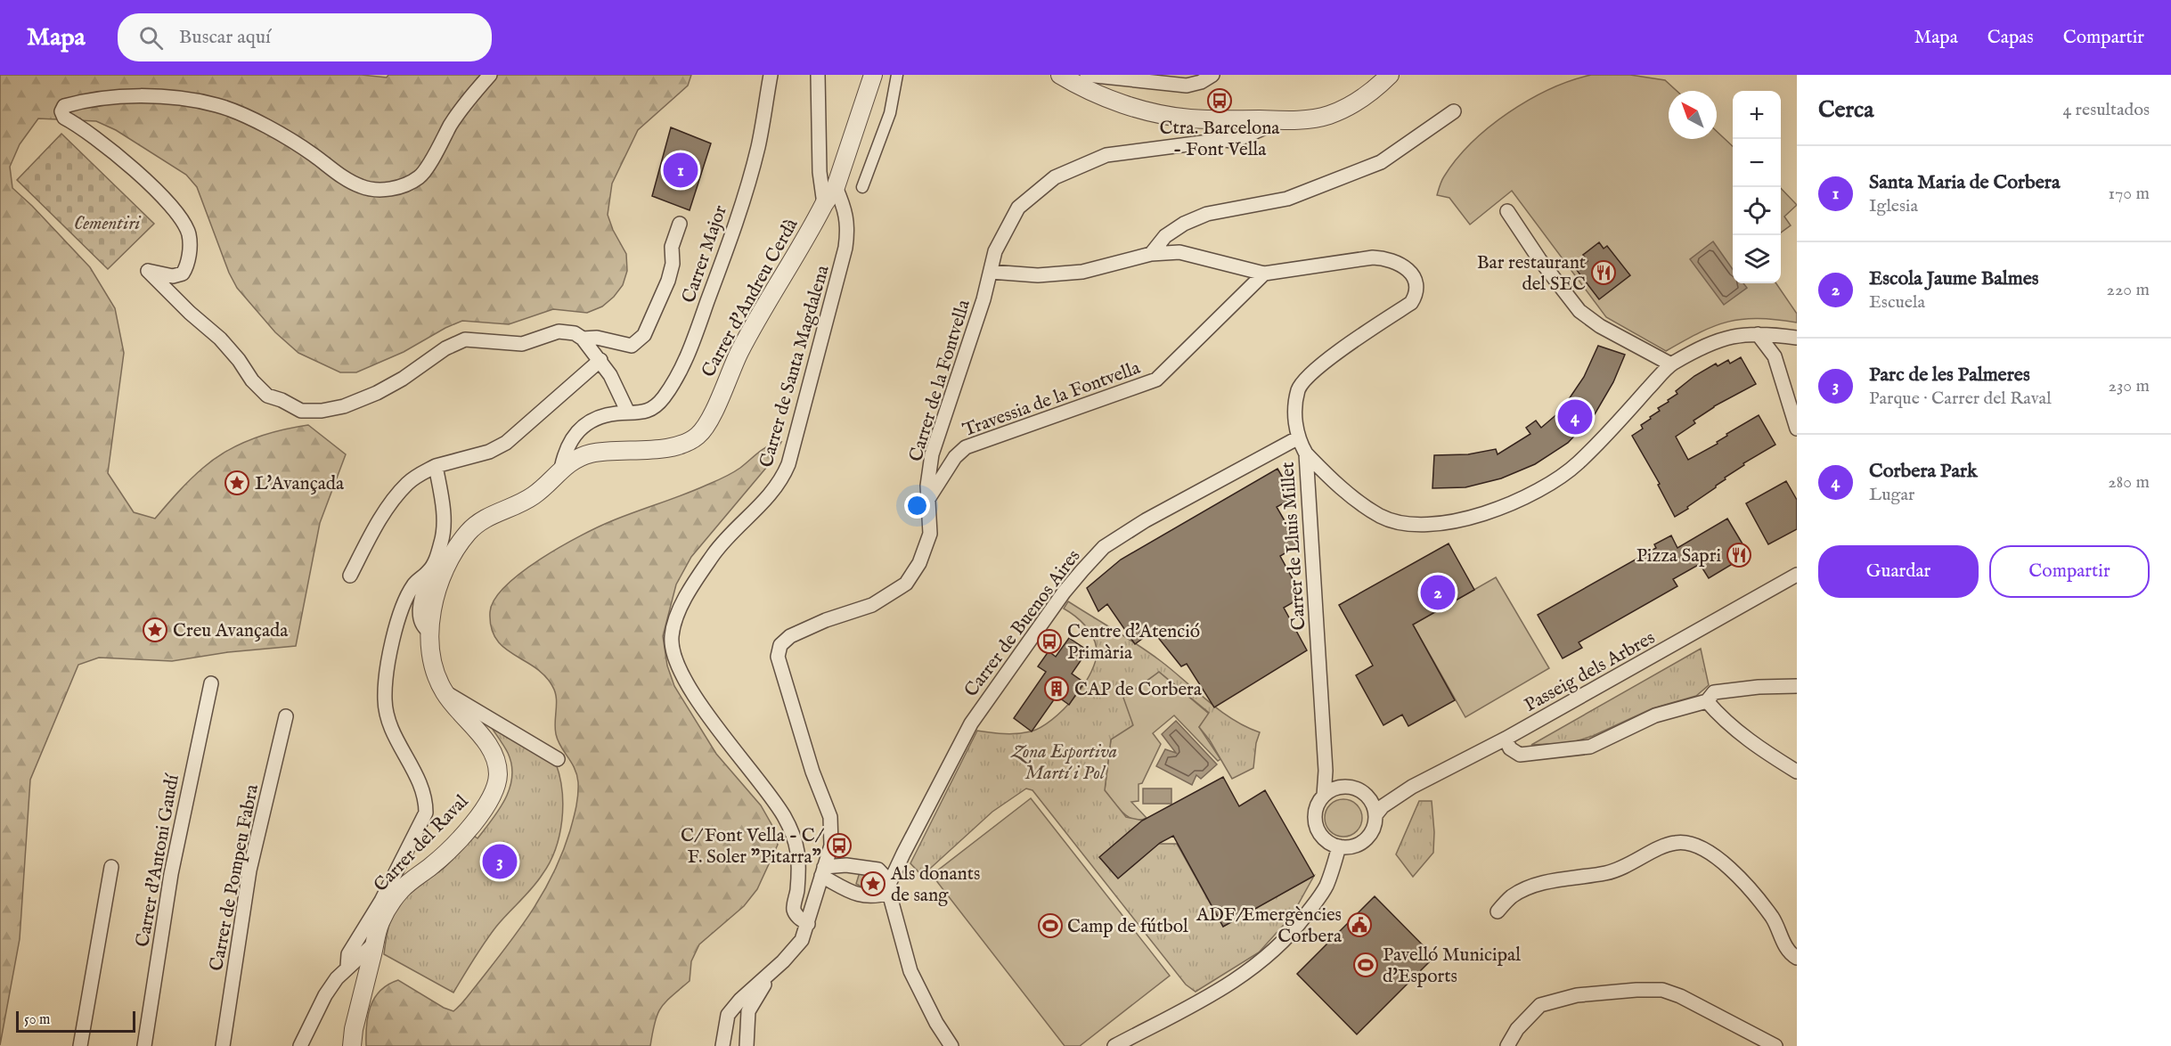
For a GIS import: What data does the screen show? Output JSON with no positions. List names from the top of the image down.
{
  "streets": {
    "street": [
      "Carrer Major",
      "Carrer d'Andreu Cerdà",
      "Carrer de Santa Magdalena",
      "Carrer de la Fontvella",
      "Travessia de la Fontvella",
      "Carrer de Lluis Millet",
      "Carrer de Buenos Aires",
      "Passeig dels Arbres",
      "Carrer del Raval",
      "Carrer d'Antoni Gaudí",
      "Carrer de Pompeu Fabra"
    ]
  },
  "crossings": [
    ["Carrer Major", "Carrer d'Andreu Cerdà"],
    ["Carrer Major", "Carrer del Raval"],
    ["Carrer d'Andreu Cerdà", "Carrer de Santa Magdalena"],
    ["Carrer d'Andreu Cerdà", "Carrer del Raval"],
    ["Carrer de Santa Magdalena", "Carrer de la Fontvella"],
    ["Carrer de la Fontvella", "Travessia de la Fontvella"],
    ["Carrer de la Fontvella", "Carrer de Lluis Millet"],
    ["Travessia de la Fontvella", "Carrer de Lluis Millet"],
    ["Carrer de Lluis Millet", "Carrer de Buenos Aires"],
    ["Carrer de Lluis Millet", "Passeig dels Arbres"]
  ],
  "parks": ["Cementiri", "Zona Esportiva Martí i Pol"],
  "places": {
    "bus stop": ["Ctra. Barcelona - Font Vella", "Centre d'Atenció Primària", "C/ Font Vella - C/ F. Soler \"Pitarra\""],
    "restaurant": ["Bar restaurant del SEC", "Pizza Sapri"],
    "place": ["L'Avançada", "Creu Avançada", "Als donants de sang"],
    "building": ["CAP de Corbera"],
    "public building": ["ADF/Emergències Corbera"],
    "sports": ["Camp de fútbol", "Pavelló Municipal d'Esports"]
  },
  "scale_bar": "50 m",
  "north": "top left",
  "page": {
    "header": "Mapa",
    "search": "Buscar aquí",
    "nav": ["Mapa", "Capas", "Compartir"],
    "heading": ["Cerca", "4 resultados"],
    "map_buttons": ["+", "−"],
    "list": [
      {
        "mark": "1",
        "name": "Santa Maria de Corbera",
        "note": "Iglesia",
        "value": "170 m"
      },
      {
        "mark": "2",
        "name": "Escola Jaume Balmes",
        "note": "Escuela",
        "value": "220 m"
      },
      {
        "mark": "3",
        "name": "Parc de les Palmeres",
        "note": "Parque · Carrer del Raval",
        "value": "230 m"
      },
      {
        "mark": "4",
        "name": "Corbera Park",
        "note": "Lugar",
        "value": "280 m"
      }
    ],
    "pins": [
      "1",
      "4",
      "2",
      "3"
    ],
    "buttons": ["Guardar", "Compartir"],
    "scale": "50 m"
  }
}
